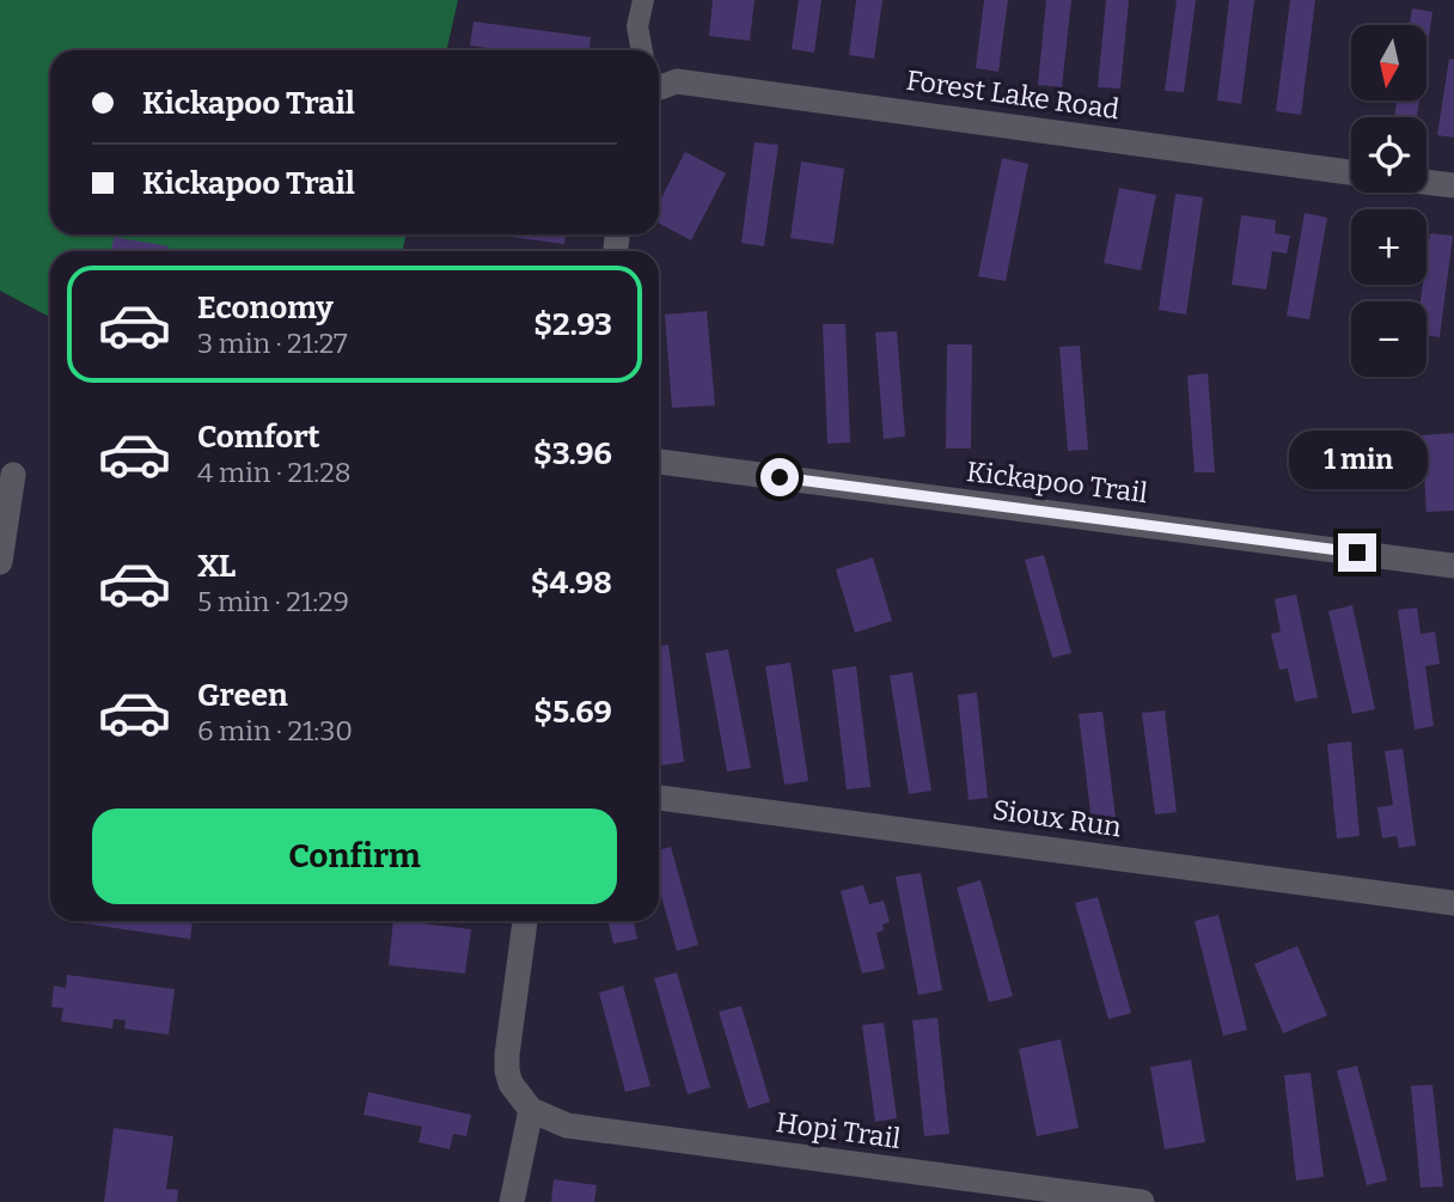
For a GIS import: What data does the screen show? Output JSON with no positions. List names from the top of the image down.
{
  "streets": {
    "street": [
      "Forest Lake Road",
      "Kickapoo Trail",
      "Sioux Run",
      "Hopi Trail"
    ]
  },
  "north": "bottom",
  "page": {
    "map_buttons": ["+", "−"],
    "banner": ["Kickapoo Trail", "Kickapoo Trail"],
    "list": [
      {
        "name": "Economy",
        "note": "3 min · 21:27",
        "value": "$2.93"
      },
      {
        "name": "Comfort",
        "note": "4 min · 21:28",
        "value": "$3.96"
      },
      {
        "name": "XL",
        "note": "5 min · 21:29",
        "value": "$4.98"
      },
      {
        "name": "Green",
        "note": "6 min · 21:30",
        "value": "$5.69"
      }
    ],
    "bubble": "1 min",
    "buttons": "Confirm"
  }
}
